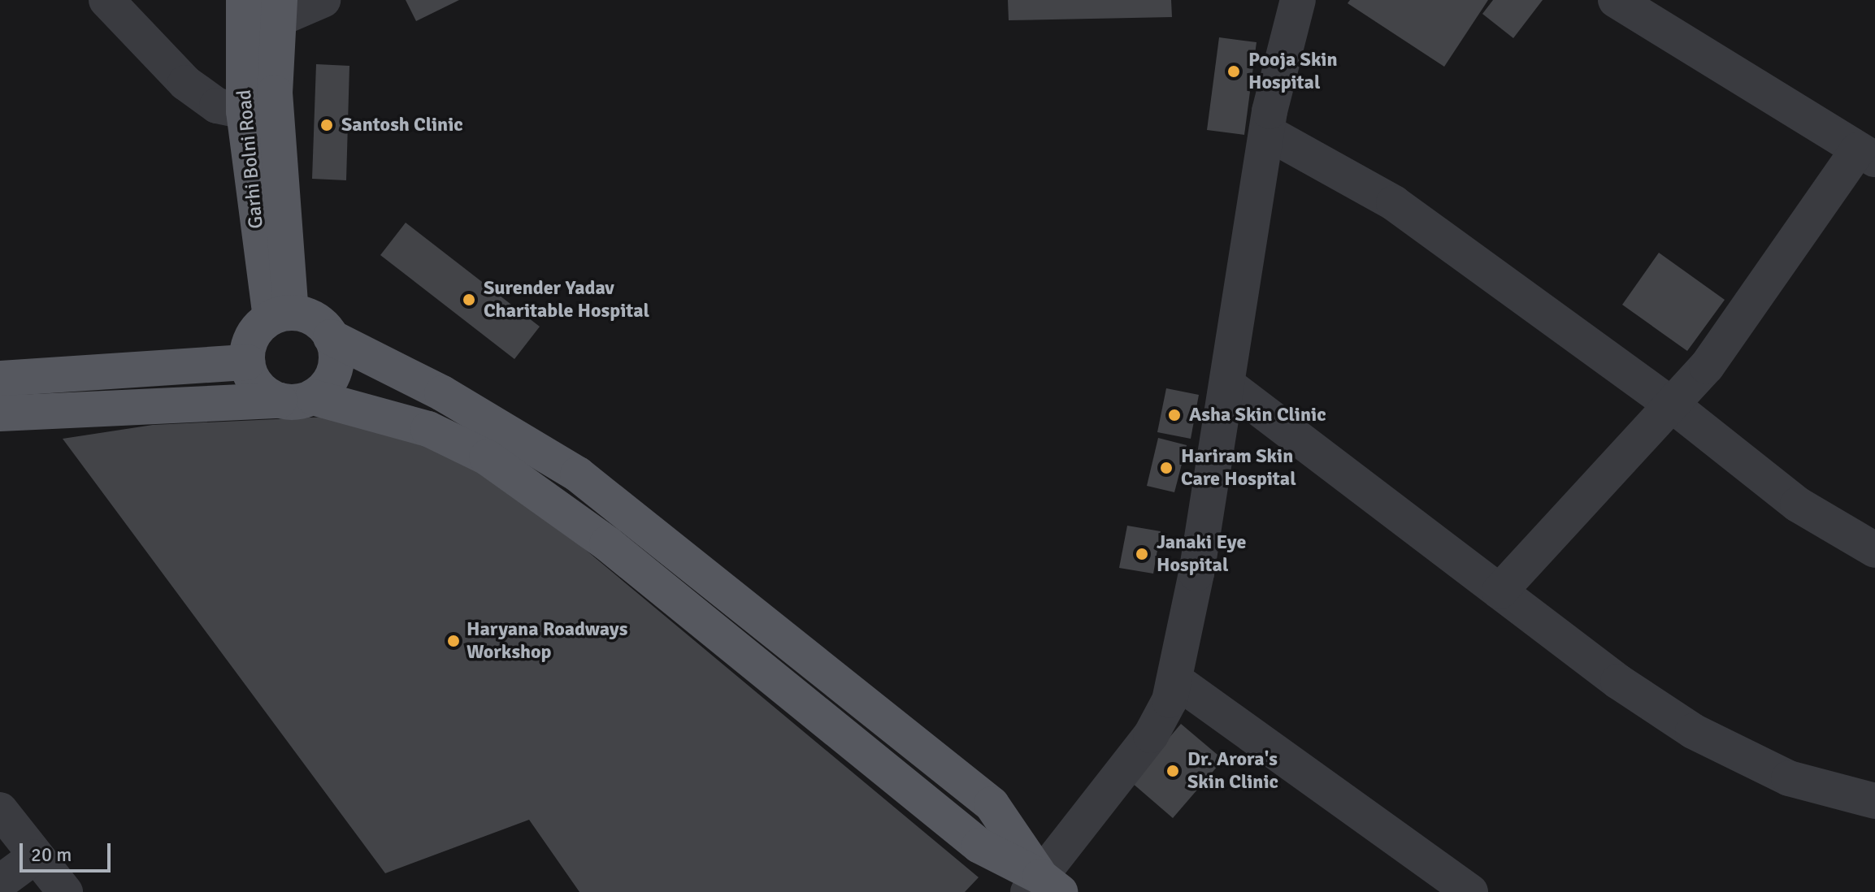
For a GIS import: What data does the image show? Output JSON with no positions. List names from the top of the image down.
{
  "streets": {
    "main road": ["Garhi Bolni Road"]
  },
  "places": [
    "Pooja Skin Hospital",
    "Santosh Clinic",
    "Surender Yadav Charitable Hospital",
    "Asha Skin Clinic",
    "Hariram Skin Care Hospital",
    "Janaki Eye Hospital",
    "Haryana Roadways Workshop",
    "Dr. Arora's Skin Clinic"
  ],
  "scale_bar": "20 m"
}
